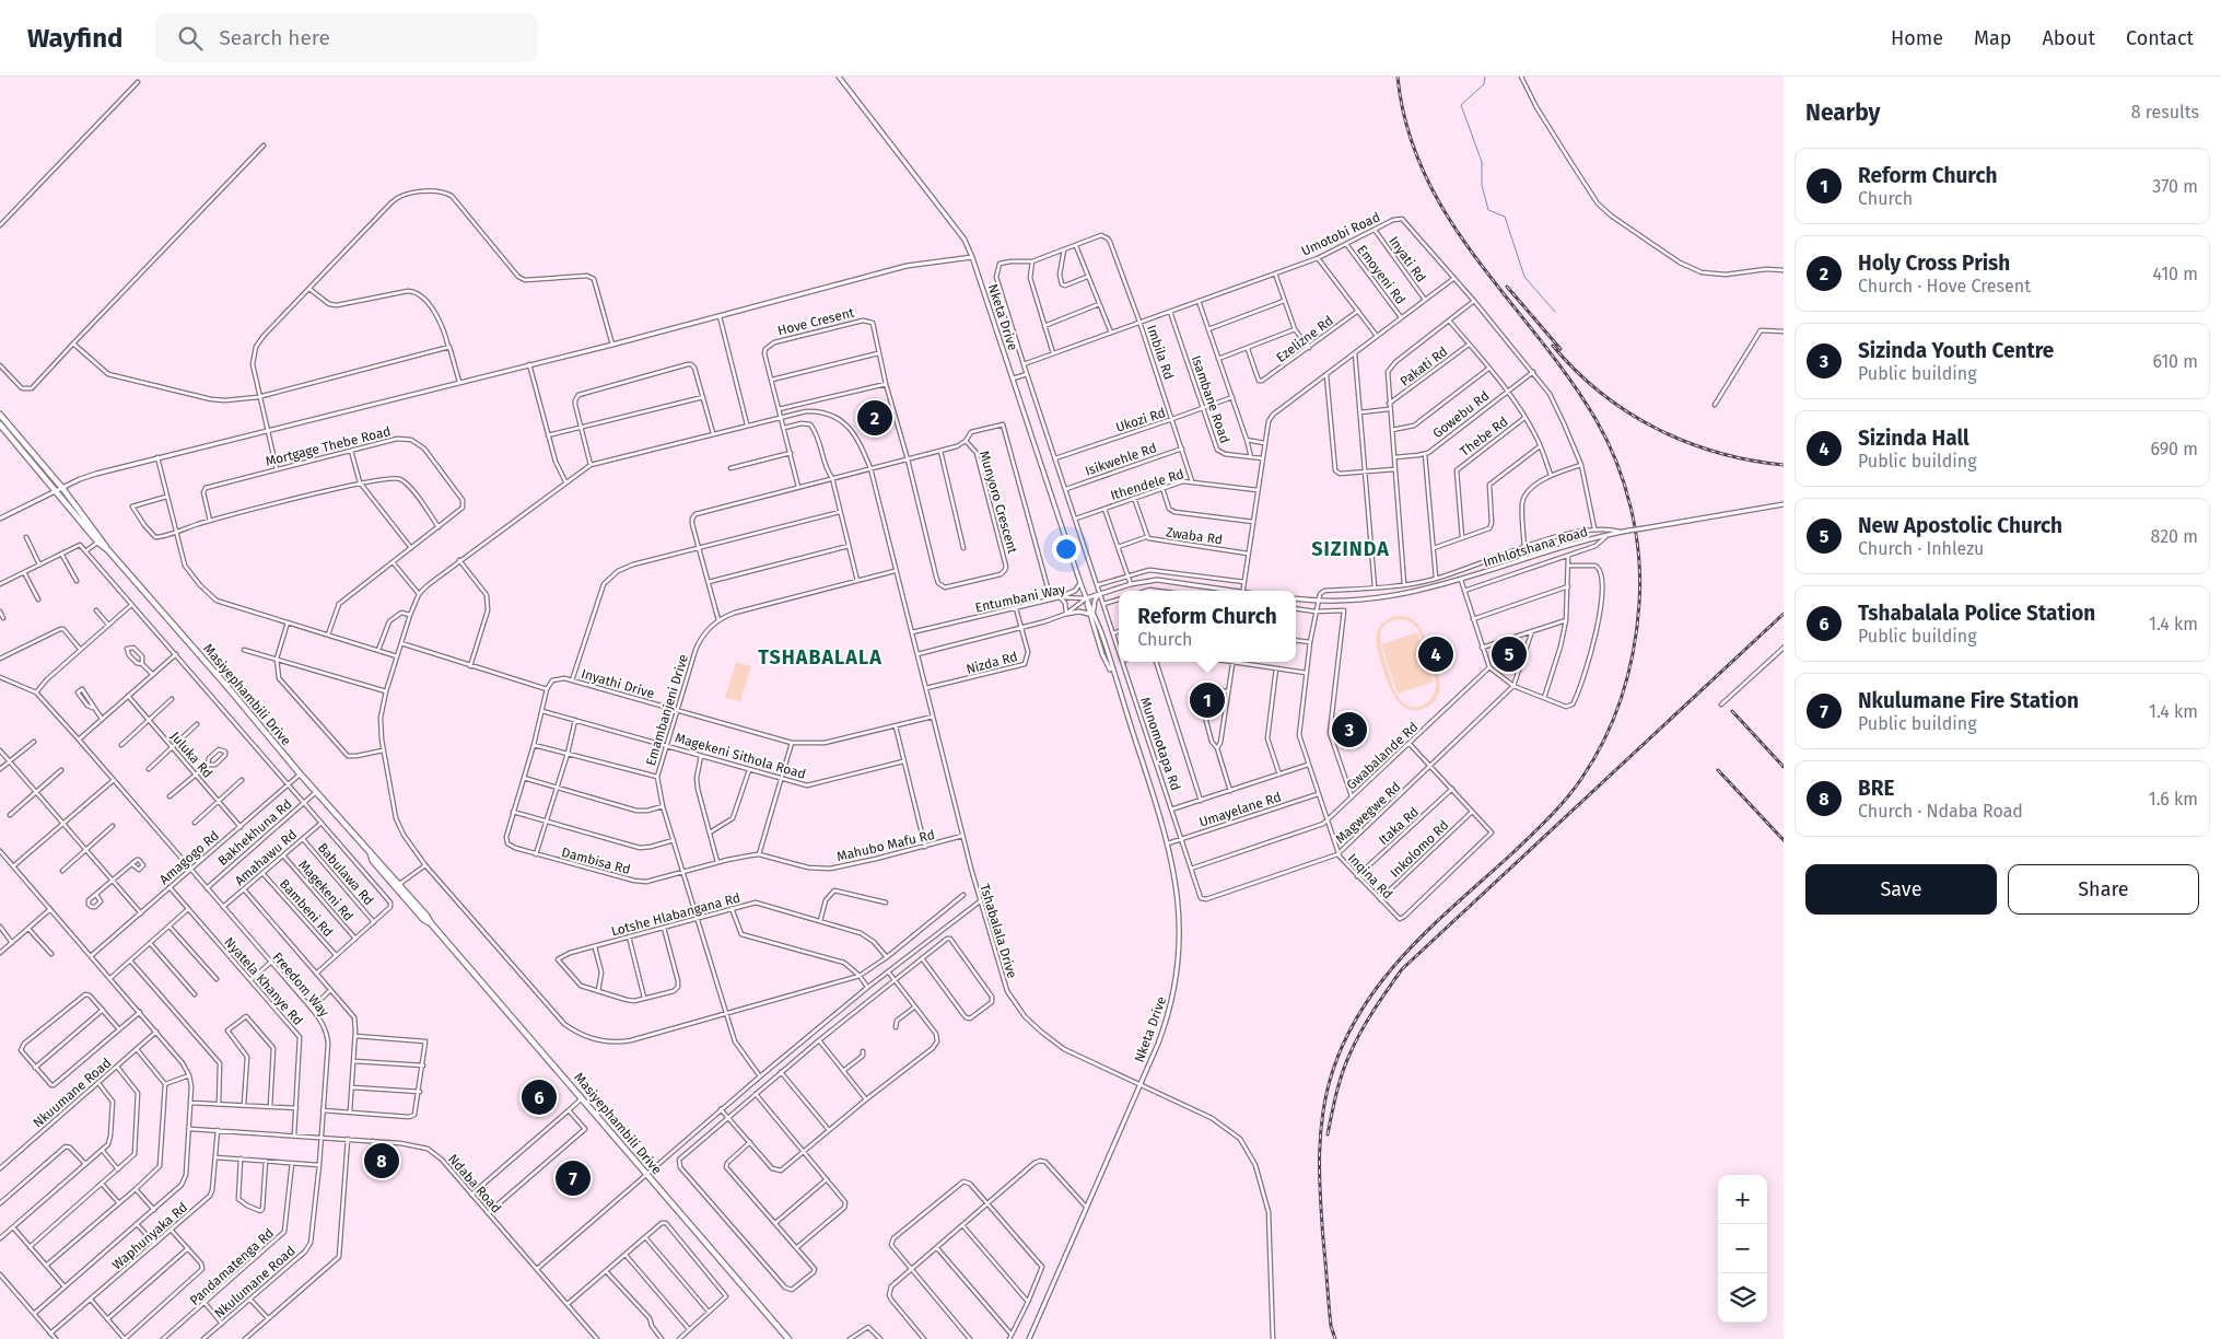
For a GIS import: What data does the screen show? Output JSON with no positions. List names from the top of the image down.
{
  "streets": {
    "main road": ["Masiyephambili Drive"],
    "street": [
      "Umotobi Road",
      "Inyati Rd",
      "Emoyeni Rd",
      "Nketa Drive",
      "Hove Cresent",
      "Ezelizne Rd",
      "Imbila Rd",
      "Pakati Rd",
      "Isambane Road",
      "Gowebu Rd",
      "Ukozi Rd",
      "Thebe Rd",
      "Mortgage Thebe Road",
      "Isikwehle Rd",
      "Ithendele Rd",
      "Munyoro Crescent",
      "Zwaba Rd",
      "Imhlotshana Road",
      "Entumbani Way",
      "Nizda Rd",
      "Inyathi Drive",
      "Emambanjeni Drive",
      "Munomotapa Rd",
      "Juluka Rd",
      "Magekeni Sithola Road",
      "Gwabalande Rd",
      "Umayelane Rd",
      "Magwegwe Rd",
      "Itaka Rd",
      "Bakhekhuna Rd",
      "Mahubo Mafu Rd",
      "Inkolomo Rd",
      "Amagogo Rd",
      "Amahawu Rd",
      "Dambisa Rd",
      "Babulawa Rd",
      "Inqina Rd",
      "Magekeni Rd",
      "Bambeni Rd",
      "Lotshe Hlabangana Rd",
      "Tshabalala Drive",
      "Nyatela Khanye Rd",
      "Freedom Way",
      "Nkuumane Road",
      "Ndaba Road",
      "Waphunyaka Rd",
      "Pandamatenga Rd",
      "Nkulumane Road"
    ]
  },
  "crossings": [
    ["Umotobi Road", "Inyati Rd"],
    ["Umotobi Road", "Emoyeni Rd"],
    ["Umotobi Road", "Imbila Rd"],
    ["Umotobi Road", "Isambane Road"],
    ["Umotobi Road", "Gowebu Rd"],
    ["Nketa Drive", "Entumbani Way"],
    ["Nketa Drive", "Umayelane Rd"],
    ["Nketa Drive", "Tshabalala Drive"],
    ["Hove Cresent", "Munyoro Crescent"],
    ["Hove Cresent", "Tshabalala Drive"],
    ["Imbila Rd", "Ukozi Rd"],
    ["Imbila Rd", "Isikwehle Rd"],
    ["Imbila Rd", "Ithendele Rd"],
    ["Isambane Road", "Ukozi Rd"],
    ["Ukozi Rd", "Munomotapa Rd"],
    ["Isikwehle Rd", "Munomotapa Rd"],
    ["Ithendele Rd", "Zwaba Rd"],
    ["Ithendele Rd", "Munomotapa Rd"],
    ["Imhlotshana Road", "Inqina Rd"],
    ["Entumbani Way", "Nizda Rd"],
    ["Entumbani Way", "Tshabalala Drive"],
    ["Nizda Rd", "Tshabalala Drive"],
    ["Inyathi Drive", "Emambanjeni Drive"],
    ["Inyathi Drive", "Tshabalala Drive"],
    ["Masiyephambili Drive", "Bakhekhuna Rd"],
    ["Masiyephambili Drive", "Amagogo Rd"],
    ["Emambanjeni Drive", "Magekeni Sithola Road"],
    ["Emambanjeni Drive", "Mahubo Mafu Rd"],
    ["Emambanjeni Drive", "Dambisa Rd"],
    ["Emambanjeni Drive", "Lotshe Hlabangana Rd"],
    ["Emambanjeni Drive", "Tshabalala Drive"],
    ["Munomotapa Rd", "Gwabalande Rd"],
    ["Munomotapa Rd", "Umayelane Rd"],
    ["Munomotapa Rd", "Magwegwe Rd"],
    ["Juluka Rd", "Amagogo Rd"],
    ["Gwabalande Rd", "Inqina Rd"],
    ["Umayelane Rd", "Inqina Rd"],
    ["Magwegwe Rd", "Inqina Rd"],
    ["Itaka Rd", "Inqina Rd"],
    ["Bakhekhuna Rd", "Freedom Way"],
    ["Mahubo Mafu Rd", "Dambisa Rd"],
    ["Mahubo Mafu Rd", "Tshabalala Drive"],
    ["Inkolomo Rd", "Inqina Rd"],
    ["Amagogo Rd", "Nyatela Khanye Rd"],
    ["Amagogo Rd", "Freedom Way"],
    ["Amahawu Rd", "Babulawa Rd"],
    ["Amahawu Rd", "Magekeni Rd"],
    ["Amahawu Rd", "Bambeni Rd"],
    ["Amahawu Rd", "Freedom Way"],
    ["Nyatela Khanye Rd", "Ndaba Road"],
    ["Freedom Way", "Ndaba Road"],
    ["Freedom Way", "Nkulumane Road"],
    ["Ndaba Road", "Waphunyaka Rd"],
    ["Ndaba Road", "Nkulumane Road"]
  ],
  "districts": ["SIZINDA", "TSHABALALA"],
  "page": {
    "header": "Wayfind",
    "search": "Search here",
    "nav": [
      "Home",
      "Map",
      "About",
      "Contact"
    ],
    "heading": ["Nearby", "8 results"],
    "list": [
      {
        "mark": "1",
        "name": "Reform Church",
        "note": "Church",
        "value": "370 m"
      },
      {
        "mark": "2",
        "name": "Holy Cross Prish",
        "note": "Church · Hove Cresent",
        "value": "410 m"
      },
      {
        "mark": "3",
        "name": "Sizinda Youth Centre",
        "note": "Public building",
        "value": "610 m"
      },
      {
        "mark": "4",
        "name": "Sizinda Hall",
        "note": "Public building",
        "value": "690 m"
      },
      {
        "mark": "5",
        "name": "New Apostolic Church",
        "note": "Church · Inhlezu",
        "value": "820 m"
      },
      {
        "mark": "6",
        "name": "Tshabalala Police Station",
        "note": "Public building",
        "value": "1.4 km"
      },
      {
        "mark": "7",
        "name": "Nkulumane Fire Station",
        "note": "Public building",
        "value": "1.4 km"
      },
      {
        "mark": "8",
        "name": "BRE",
        "note": "Church · Ndaba Road",
        "value": "1.6 km"
      }
    ],
    "pins": [
      "2",
      "4",
      "5",
      "1",
      "3",
      "6",
      "8",
      "7"
    ],
    "popup": ["Reform Church", "Church"],
    "buttons": ["Save", "Share"],
    "map_buttons": ["+", "−"]
  }
}
